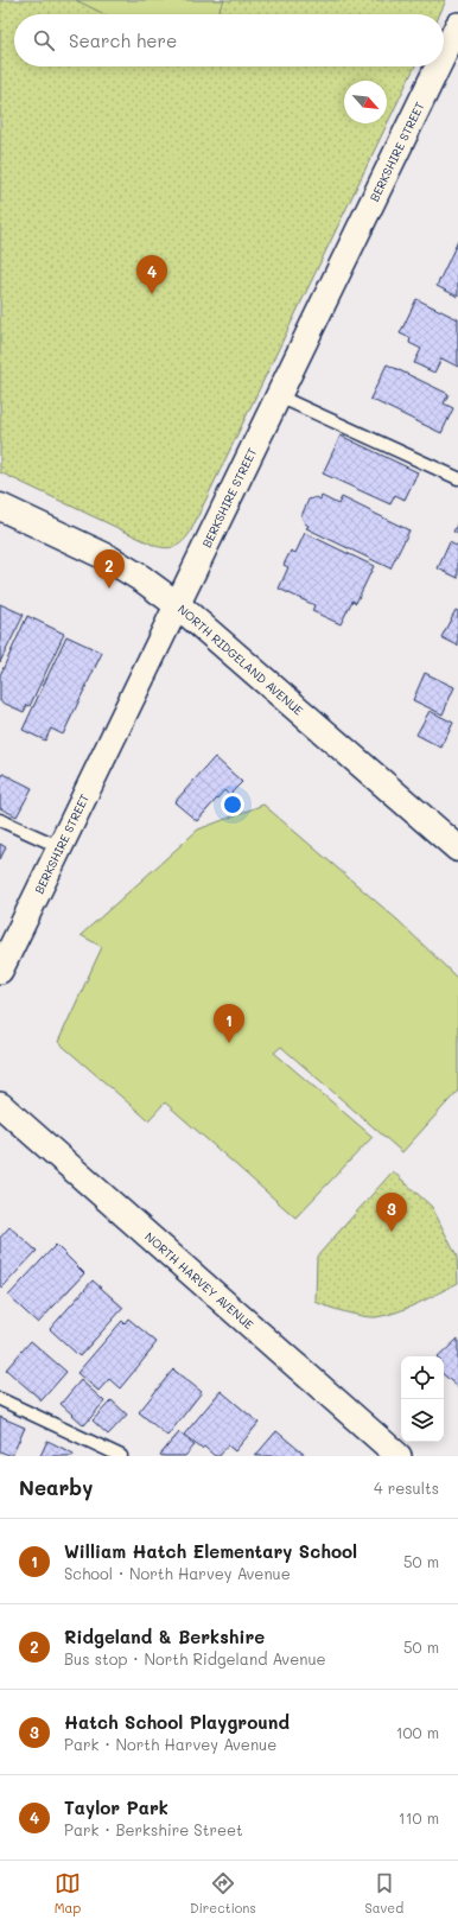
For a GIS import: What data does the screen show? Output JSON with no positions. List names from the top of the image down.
{
  "streets": {
    "street": ["BERKSHIRE STREET", "NORTH RIDGELAND AVENUE", "NORTH HARVEY AVENUE"]
  },
  "crossings": [
    ["BERKSHIRE STREET", "NORTH RIDGELAND AVENUE"]
  ],
  "north": "bottom right",
  "page": {
    "search": "Search here",
    "pins": [
      "4",
      "2",
      "1",
      "3"
    ],
    "heading": ["Nearby", "4 results"],
    "list": [
      {
        "mark": "1",
        "name": "William Hatch Elementary School",
        "note": "School · North Harvey Avenue",
        "value": "50 m"
      },
      {
        "mark": "2",
        "name": "Ridgeland & Berkshire",
        "note": "Bus stop · North Ridgeland Avenue",
        "value": "50 m"
      },
      {
        "mark": "3",
        "name": "Hatch School Playground",
        "note": "Park · North Harvey Avenue",
        "value": "100 m"
      },
      {
        "mark": "4",
        "name": "Taylor Park",
        "note": "Park · Berkshire Street",
        "value": "110 m"
      }
    ],
    "nav": ["Map", "Directions", "Saved"]
  }
}
